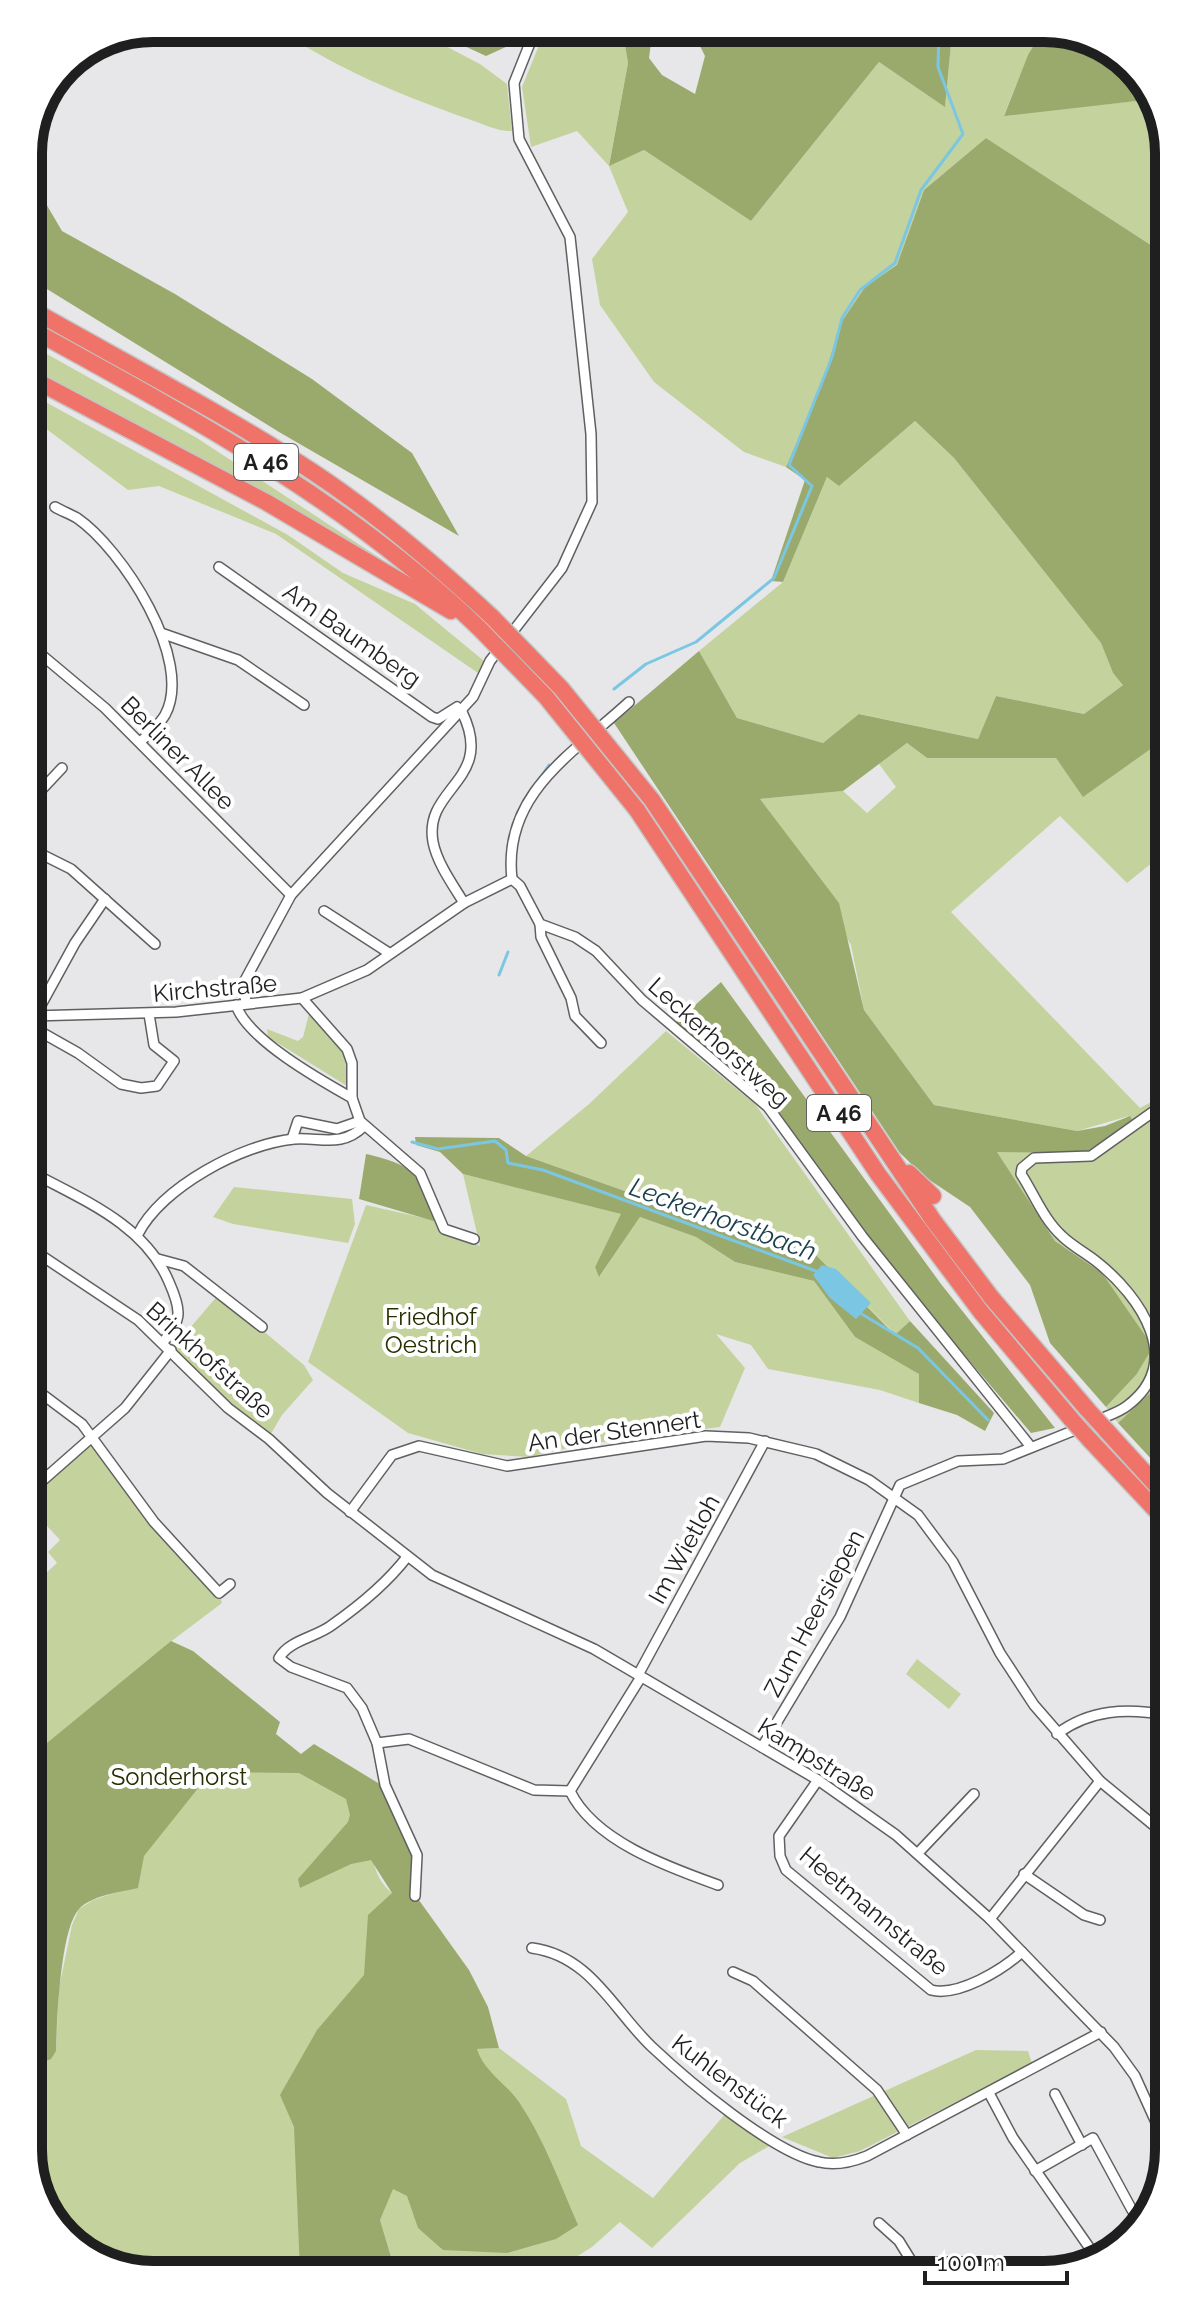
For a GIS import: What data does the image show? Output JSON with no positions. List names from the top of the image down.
{
  "streets": {
    "highway": ["A 46"],
    "street": [
      "Am Baumberg",
      "Berliner Allee",
      "Kirchstraße",
      "Leckerhorstweg",
      "Brinkhofstraße",
      "An der Stennert",
      "Im Wietloh",
      "Zum Heersiepen",
      "Kampstraße",
      "Heetmannstraße",
      "Kuhlenstück"
    ]
  },
  "crossings": [
    ["Brinkhofstraße", "An der Stennert"],
    ["Brinkhofstraße", "Kampstraße"],
    ["An der Stennert", "Im Wietloh"],
    ["An der Stennert", "Zum Heersiepen"],
    ["An der Stennert", "Kampstraße"],
    ["Im Wietloh", "Kampstraße"],
    ["Zum Heersiepen", "Kampstraße"],
    ["Kampstraße", "Heetmannstraße"],
    ["Kampstraße", "Kuhlenstück"]
  ],
  "water": ["Leckerhorstbach"],
  "parks": ["Friedhof Oestrich", "Sonderhorst"],
  "scale_bar": "100 m"
}
